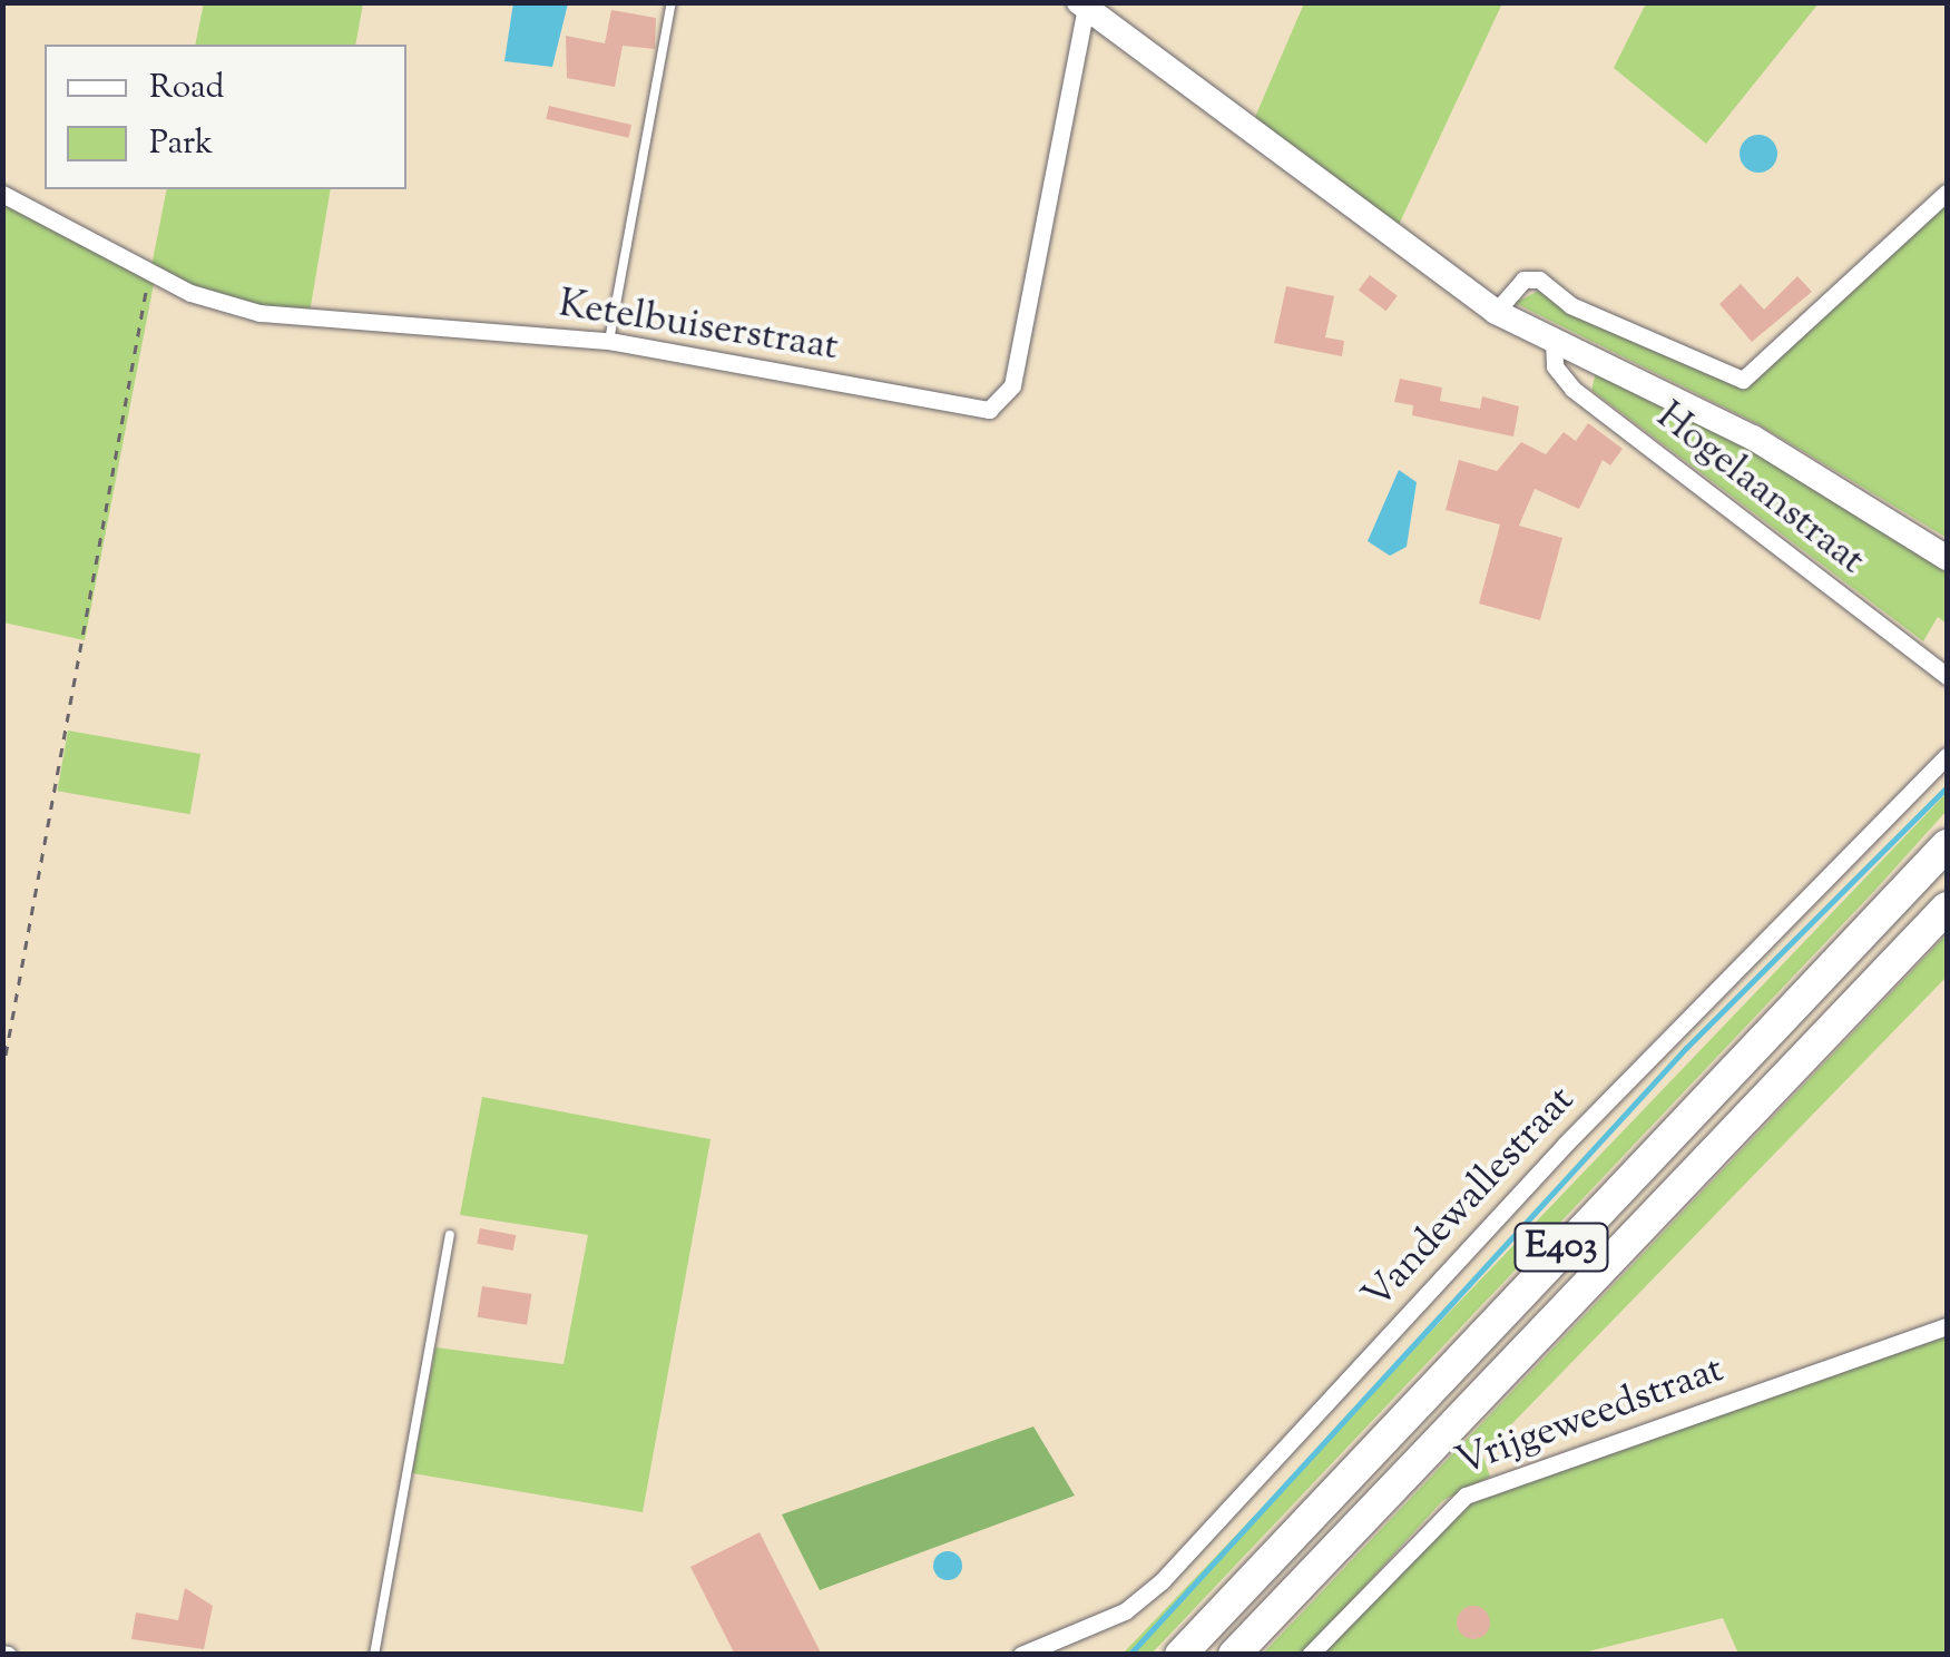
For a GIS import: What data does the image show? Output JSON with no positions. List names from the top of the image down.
{
  "streets": {
    "highway": ["E403"],
    "street": [
      "Ketelbuiserstraat",
      "Hogelaanstraat",
      "Vandewallestraat",
      "Vrijgeweedstraat"
    ]
  },
  "legend": ["Road", "Park"]
}
